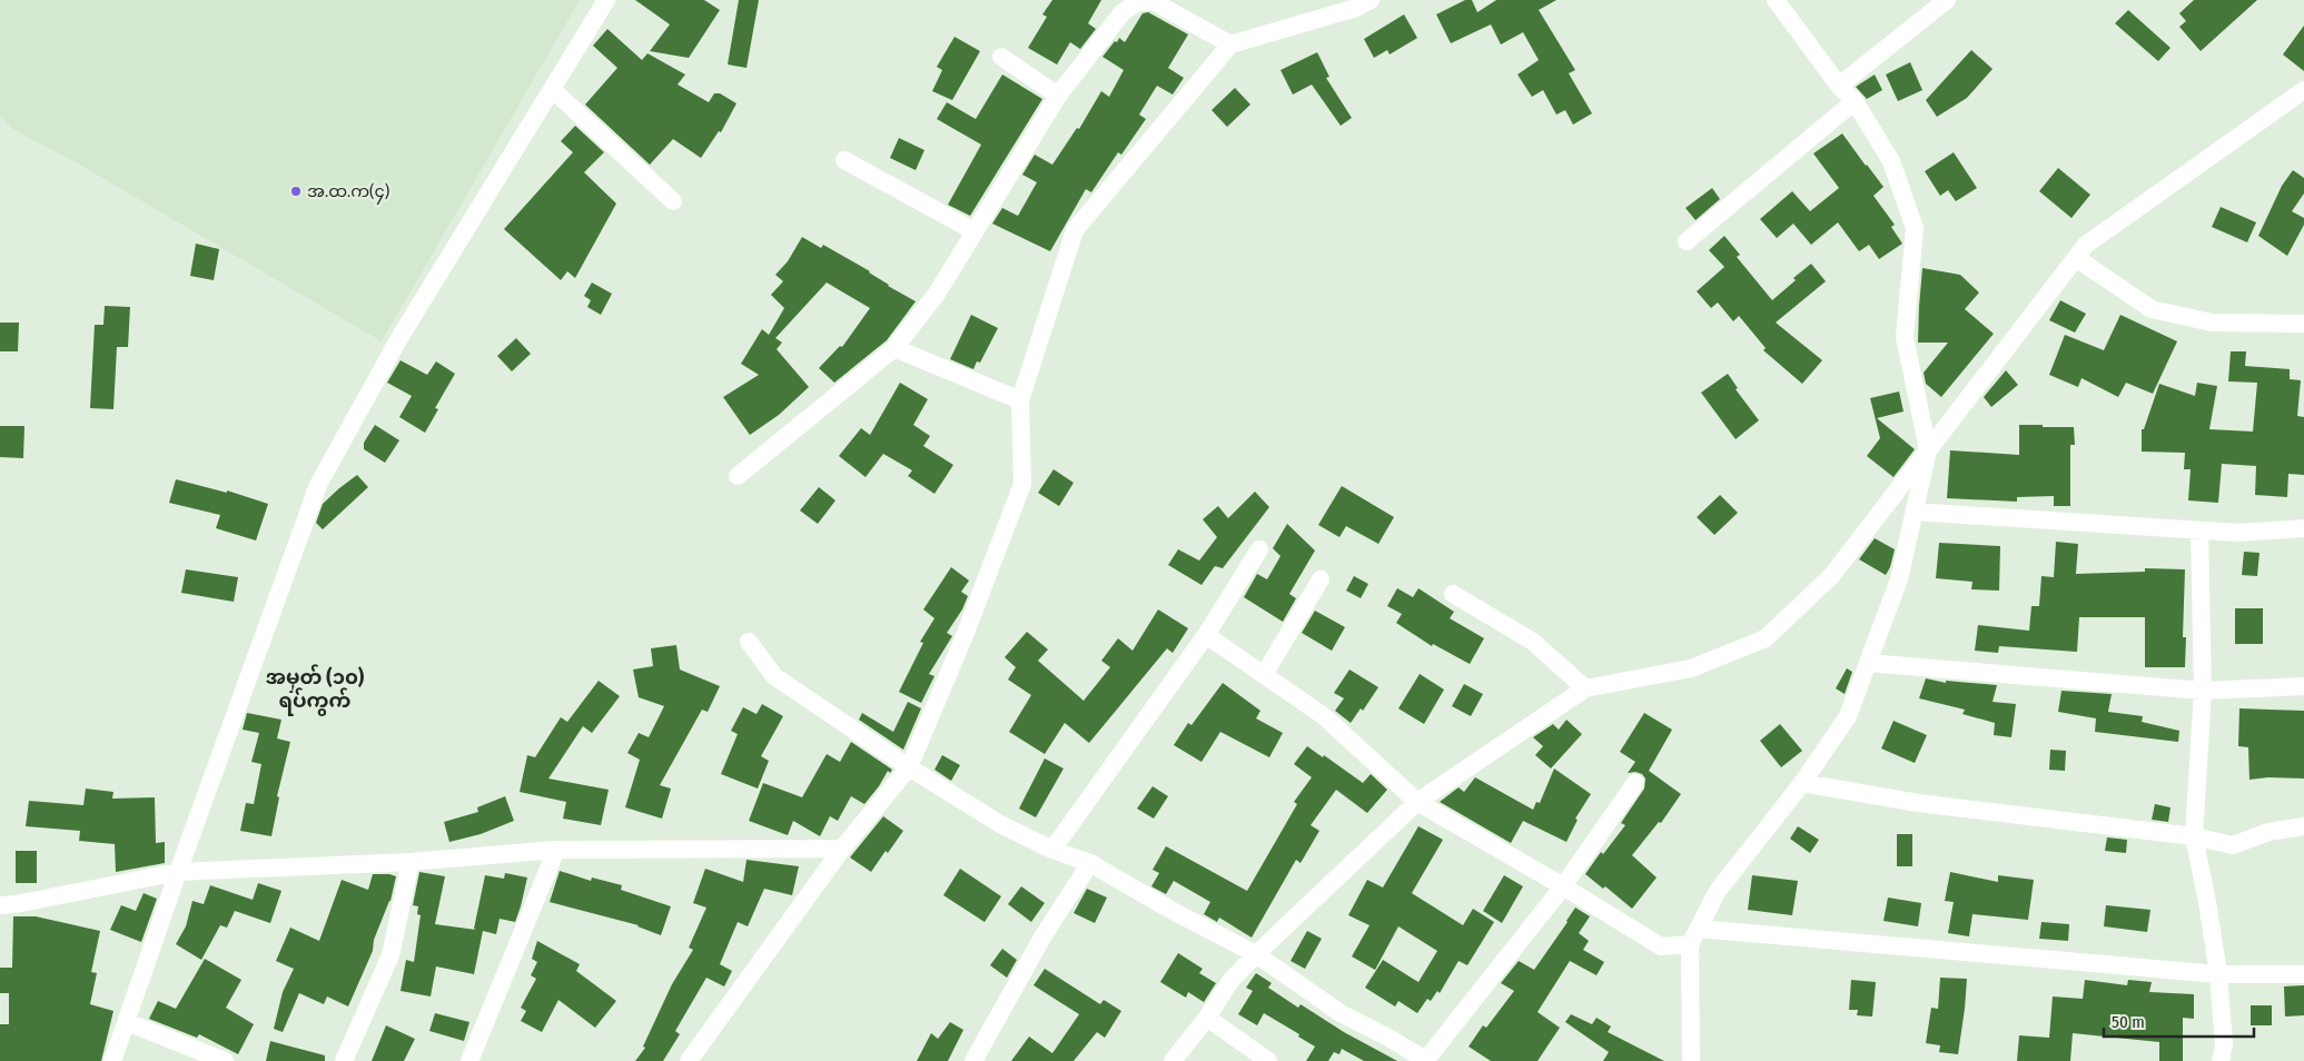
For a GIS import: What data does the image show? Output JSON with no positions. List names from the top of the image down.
{
  "districts": ["အမှတ် (၁၀) ရပ်ကွက်"],
  "places": ["အ.ထ.က(၄)"],
  "scale_bar": "50 m"
}
